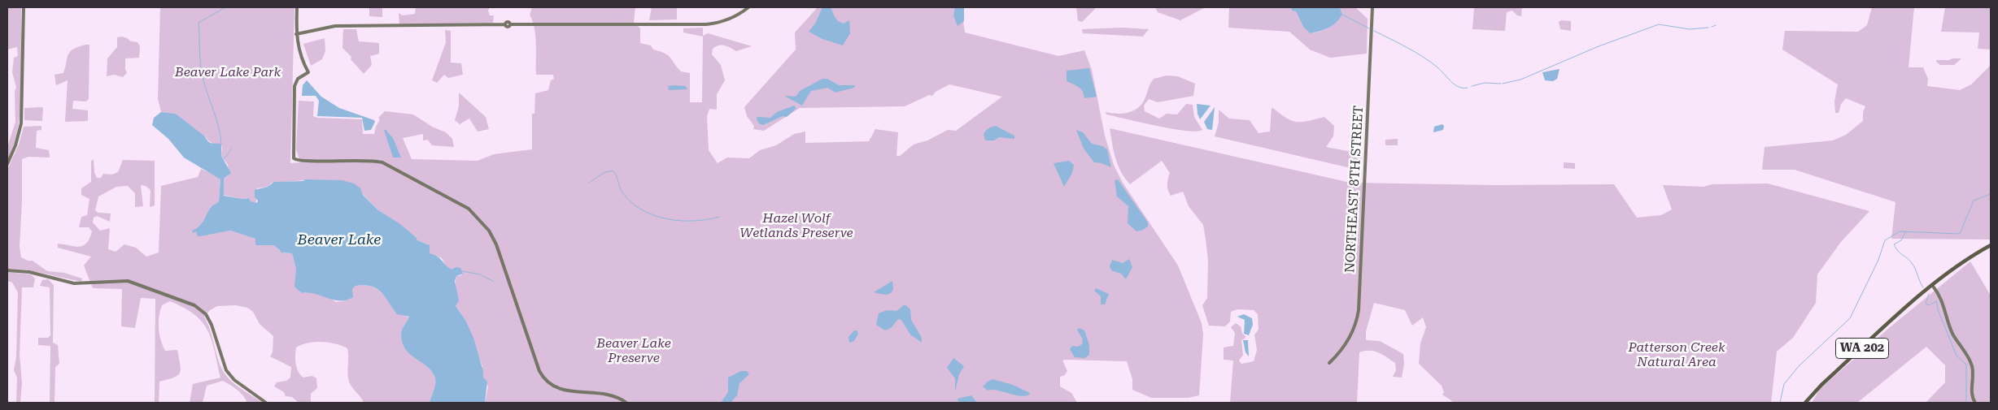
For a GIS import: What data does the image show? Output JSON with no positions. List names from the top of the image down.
{
  "streets": {
    "main road": ["WA 202"],
    "street": ["NORTHEAST 8TH STREET"]
  },
  "water": ["Beaver Lake"],
  "parks": [
    "Beaver Lake Park",
    "Hazel Wolf Wetlands Preserve",
    "Beaver Lake Preserve",
    "Patterson Creek Natural Area"
  ]
}
